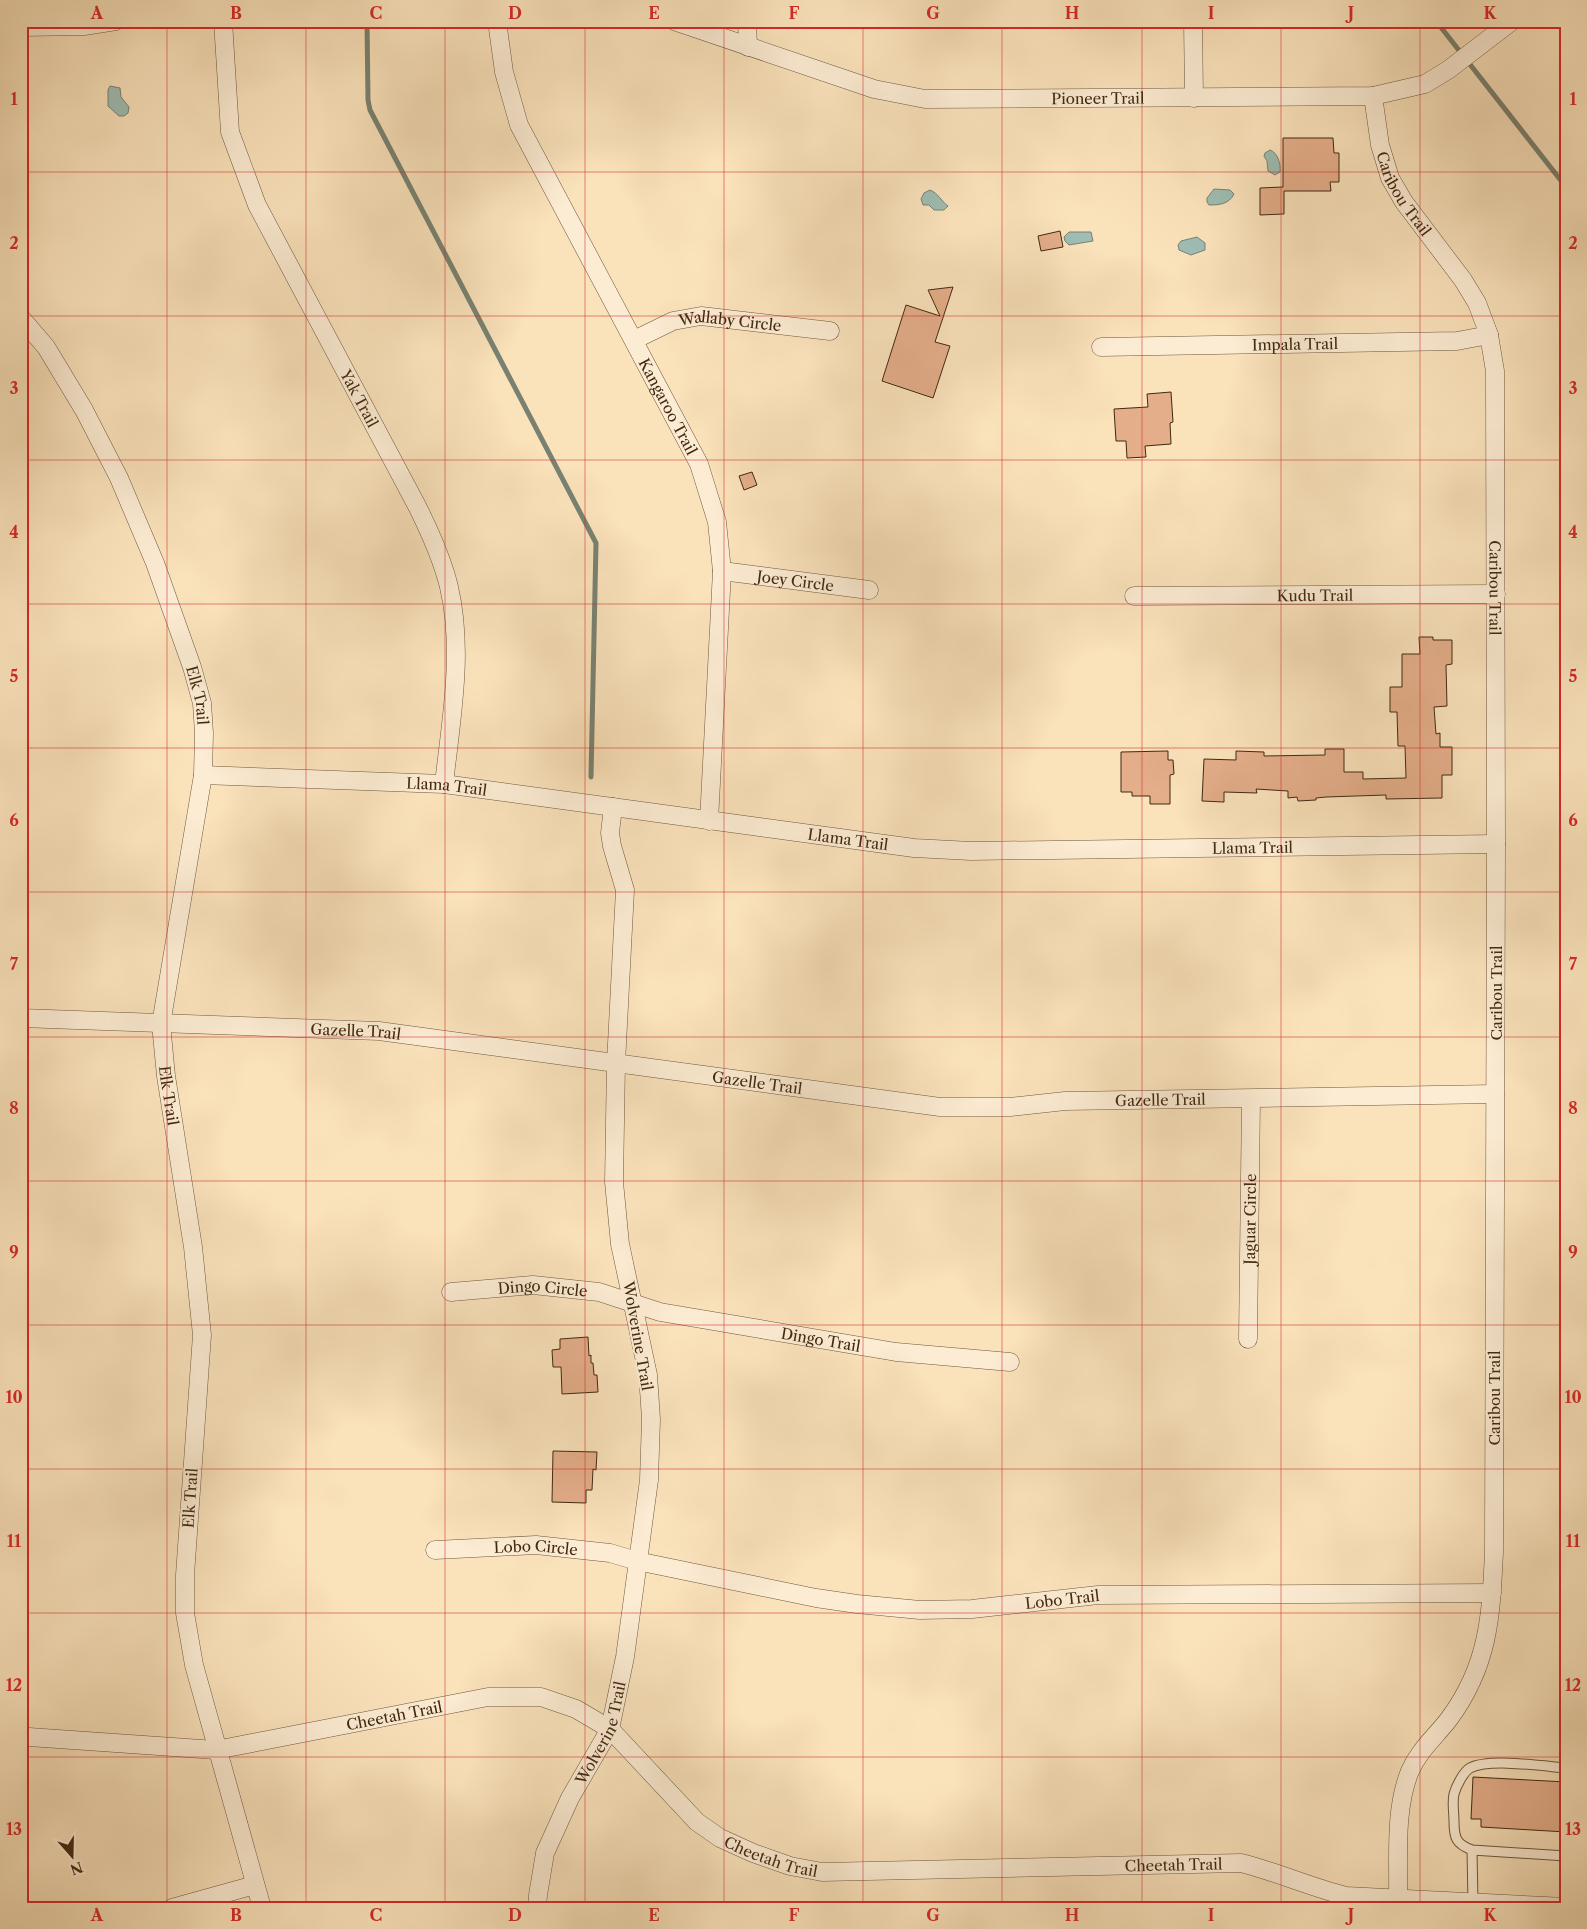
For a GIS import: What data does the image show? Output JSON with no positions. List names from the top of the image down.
{
  "streets": {
    "street": [
      "Pioneer Trail",
      "Caribou Trail",
      "Wallaby Circle",
      "Impala Trail",
      "Yak Trail",
      "Kangaroo Trail",
      "Joey Circle",
      "Kudu Trail",
      "Elk Trail",
      "Llama Trail",
      "Gazelle Trail",
      "Jaguar Circle",
      "Dingo Circle",
      "Wolverine Trail",
      "Dingo Trail",
      "Lobo Circle",
      "Lobo Trail",
      "Cheetah Trail"
    ]
  },
  "crossings": [
    ["Pioneer Trail", "Caribou Trail"],
    ["Caribou Trail", "Impala Trail"],
    ["Caribou Trail", "Kudu Trail"],
    ["Caribou Trail", "Llama Trail"],
    ["Caribou Trail", "Gazelle Trail"],
    ["Caribou Trail", "Lobo Trail"],
    ["Caribou Trail", "Cheetah Trail"],
    ["Wallaby Circle", "Kangaroo Trail"],
    ["Yak Trail", "Llama Trail"],
    ["Kangaroo Trail", "Joey Circle"],
    ["Kangaroo Trail", "Llama Trail"],
    ["Elk Trail", "Llama Trail"],
    ["Elk Trail", "Gazelle Trail"],
    ["Elk Trail", "Cheetah Trail"],
    ["Llama Trail", "Wolverine Trail"],
    ["Gazelle Trail", "Jaguar Circle"],
    ["Gazelle Trail", "Wolverine Trail"],
    ["Dingo Circle", "Wolverine Trail"],
    ["Dingo Circle", "Dingo Trail"],
    ["Wolverine Trail", "Dingo Trail"],
    ["Wolverine Trail", "Lobo Circle"],
    ["Wolverine Trail", "Lobo Trail"],
    ["Wolverine Trail", "Cheetah Trail"],
    ["Lobo Circle", "Lobo Trail"]
  ],
  "north": "bottom",
  "grid": {
    "columns": [
      "A",
      "B",
      "C",
      "D",
      "E",
      "F",
      "G",
      "H",
      "I",
      "J",
      "K"
    ],
    "rows": [
      "1",
      "2",
      "3",
      "4",
      "5",
      "6",
      "7",
      "8",
      "9",
      "10",
      "11",
      "12",
      "13"
    ]
  }
}
